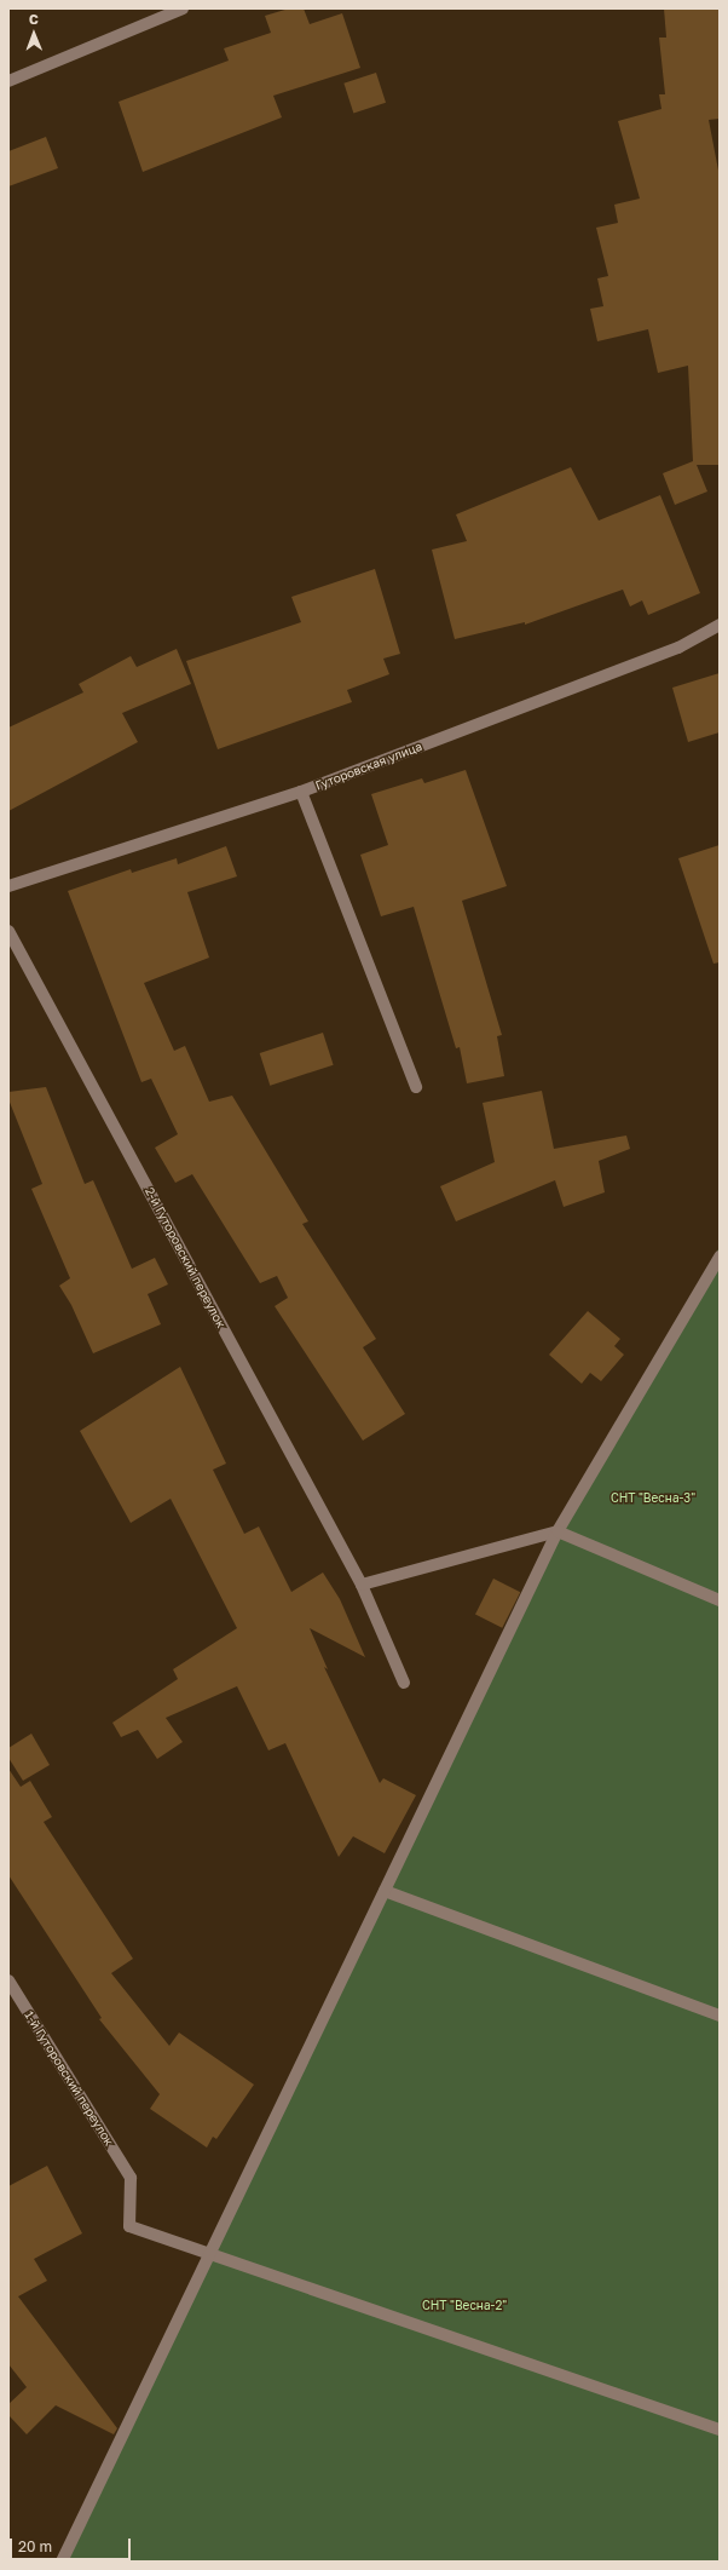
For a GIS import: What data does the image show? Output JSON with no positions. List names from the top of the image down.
{
  "streets": {
    "street": ["Гуторовская улица", "2-й Гуторовский переулок", "1-й Гуторовский переулок"]
  },
  "parks": ["СНТ \"Весна-3\"", "СНТ \"Весна-2\""],
  "scale_bar": "20 m",
  "north": "top"
}
